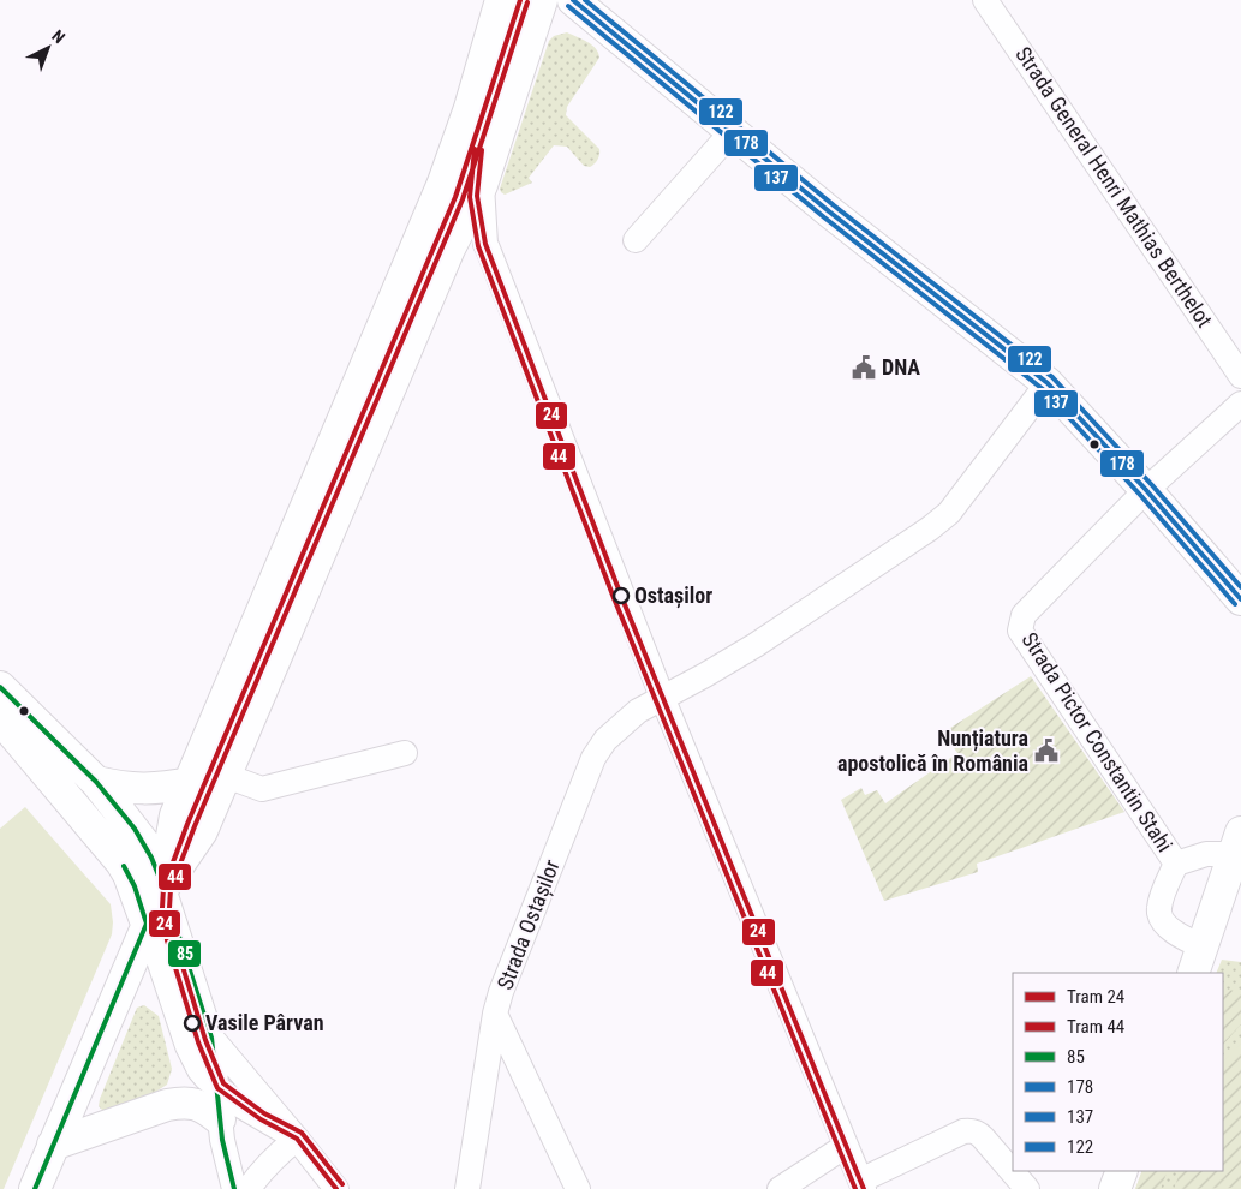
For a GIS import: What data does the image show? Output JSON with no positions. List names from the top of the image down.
{
  "streets": {
    "street": ["Strada General Henri Mathias Berthelot", "Strada Pictor Constantin Stahi", "Strada Ostașilor"]
  },
  "places": {
    "public building": ["DNA", "Nunțiatura apostolică în România"],
    "other": ["Ostașilor", "Vasile Pârvan"]
  },
  "lines": [
    "tram line 24",
    "transit line 178",
    "transit line 122",
    "tram line 44",
    "transit line 137",
    "transit line 85"
  ],
  "legend": [
    "Tram 24",
    "Tram 44",
    "85",
    "178",
    "137",
    "122"
  ],
  "north": "top right"
}
